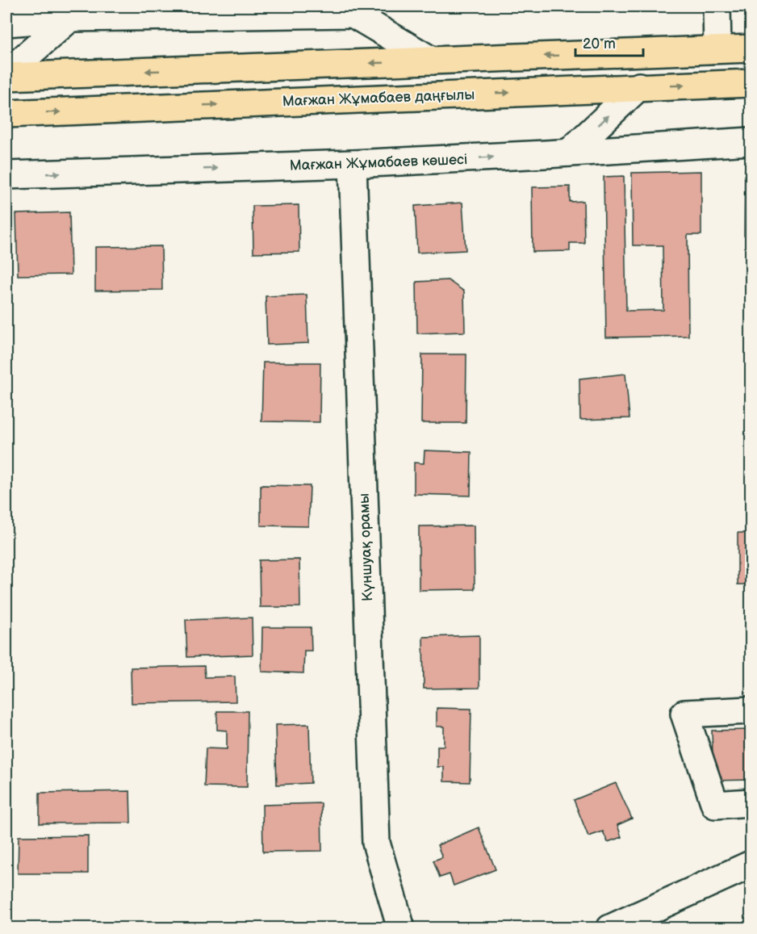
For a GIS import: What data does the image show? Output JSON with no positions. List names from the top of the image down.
{
  "streets": {
    "main road": ["Мағжан Жұмабаев даңғылы"],
    "street": ["Мағжан Жұмабаев көшесі", "Күншуақ орамы"]
  },
  "crossings": [
    ["Мағжан Жұмабаев көшесі", "Күншуақ орамы"]
  ],
  "scale_bar": "20 m"
}
